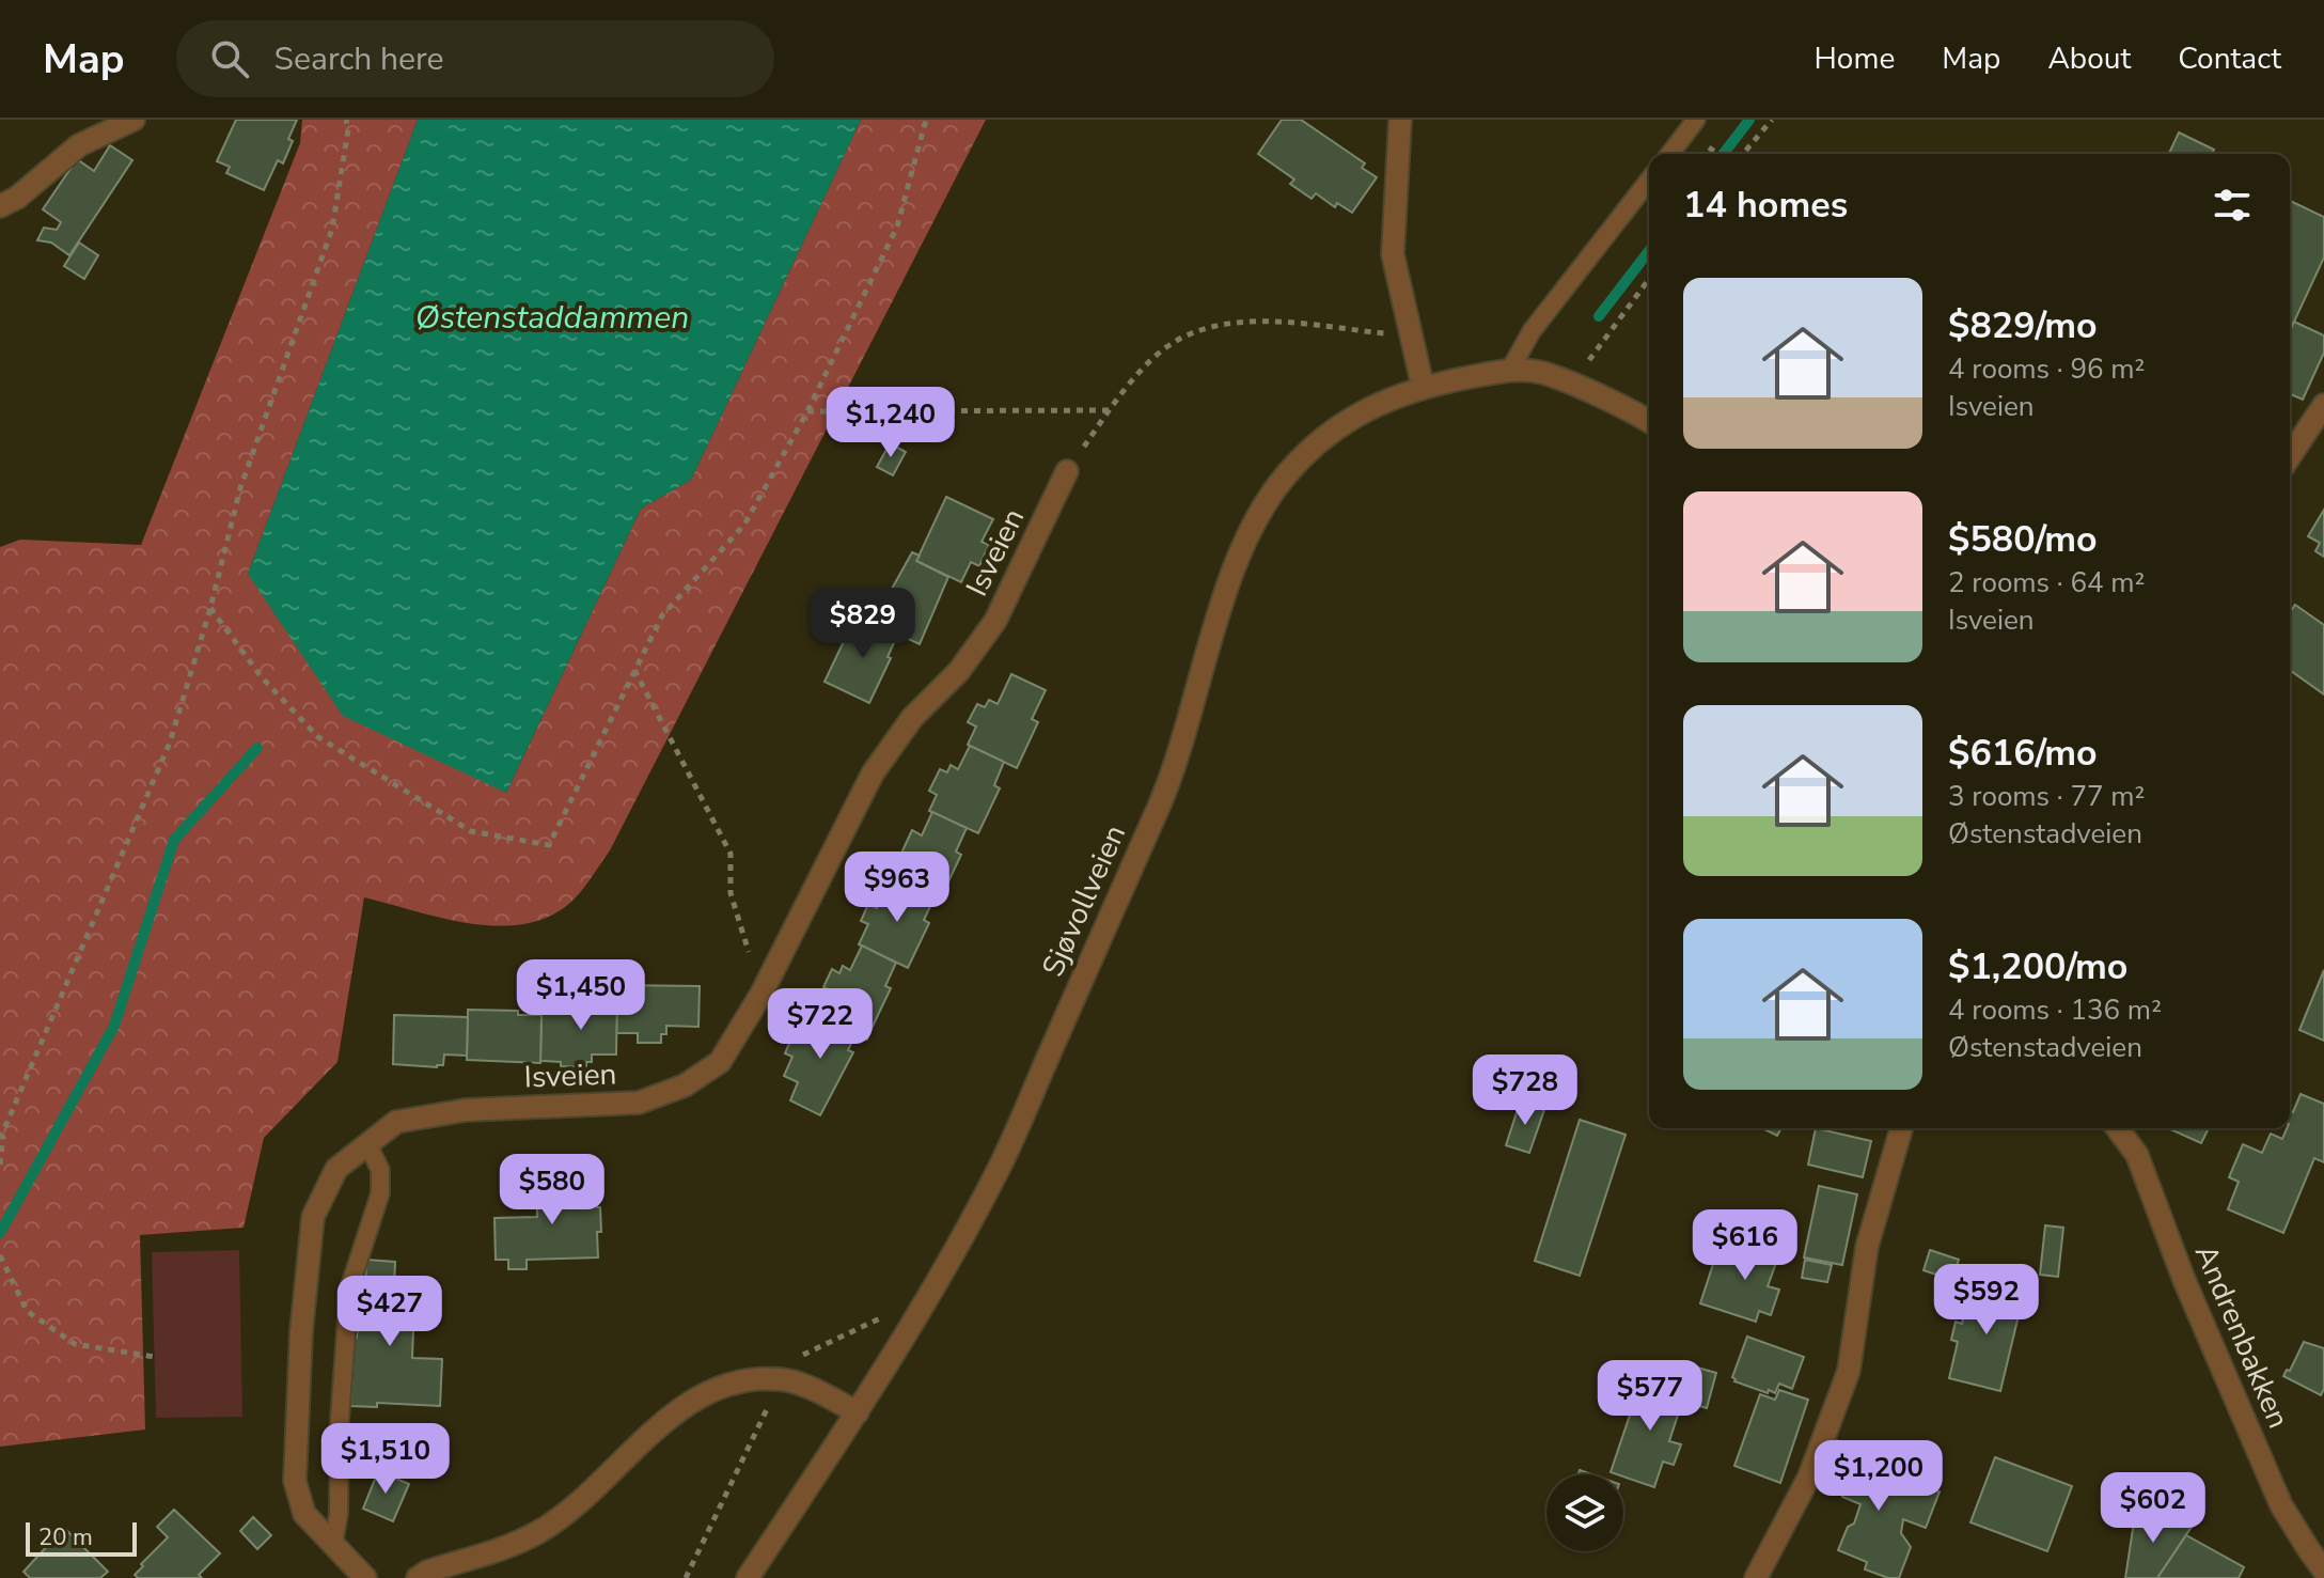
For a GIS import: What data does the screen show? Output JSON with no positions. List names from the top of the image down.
{
  "streets": {
    "street": ["Isveien", "Sjøvollveien", "Andrenbakken"]
  },
  "water": ["Østenstaddammen"],
  "scale_bar": "20 m",
  "page": {
    "header": "Map",
    "search": "Search here",
    "nav": [
      "Home",
      "Map",
      "About",
      "Contact"
    ],
    "heading": "14 homes",
    "list": [
      {
        "name": "$829/mo",
        "note": "4 rooms · 96 m² · Isveien"
      },
      {
        "name": "$580/mo",
        "note": "2 rooms · 64 m² · Isveien"
      },
      {
        "name": "$616/mo",
        "note": "3 rooms · 77 m² · Østenstadveien"
      },
      {
        "name": "$1,200/mo",
        "note": "4 rooms · 136 m² · Østenstadveien"
      }
    ],
    "price": [
      "$1,240",
      "$829",
      "$963",
      "$1,450",
      "$722",
      "$728",
      "$580",
      "$616",
      "$592",
      "$427",
      "$577",
      "$1,510",
      "$1,200",
      "$602"
    ],
    "scale": "20 m"
  }
}
